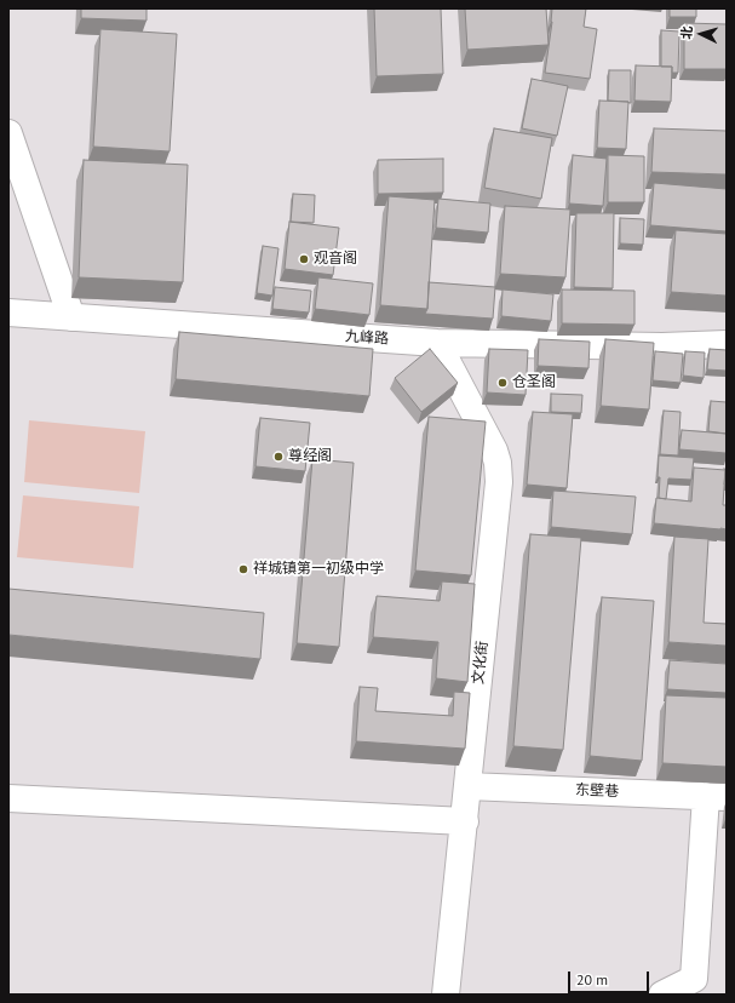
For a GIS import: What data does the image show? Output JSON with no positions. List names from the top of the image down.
{
  "streets": {
    "street": ["九峰路", "文化街", "东壁巷"]
  },
  "crossings": [
    ["九峰路", "文化街"],
    ["文化街", "东壁巷"]
  ],
  "places": [
    "观音阁",
    "仓圣阁",
    "尊经阁",
    "祥城镇第一初级中学"
  ],
  "scale_bar": "20 m",
  "north": "left"
}
